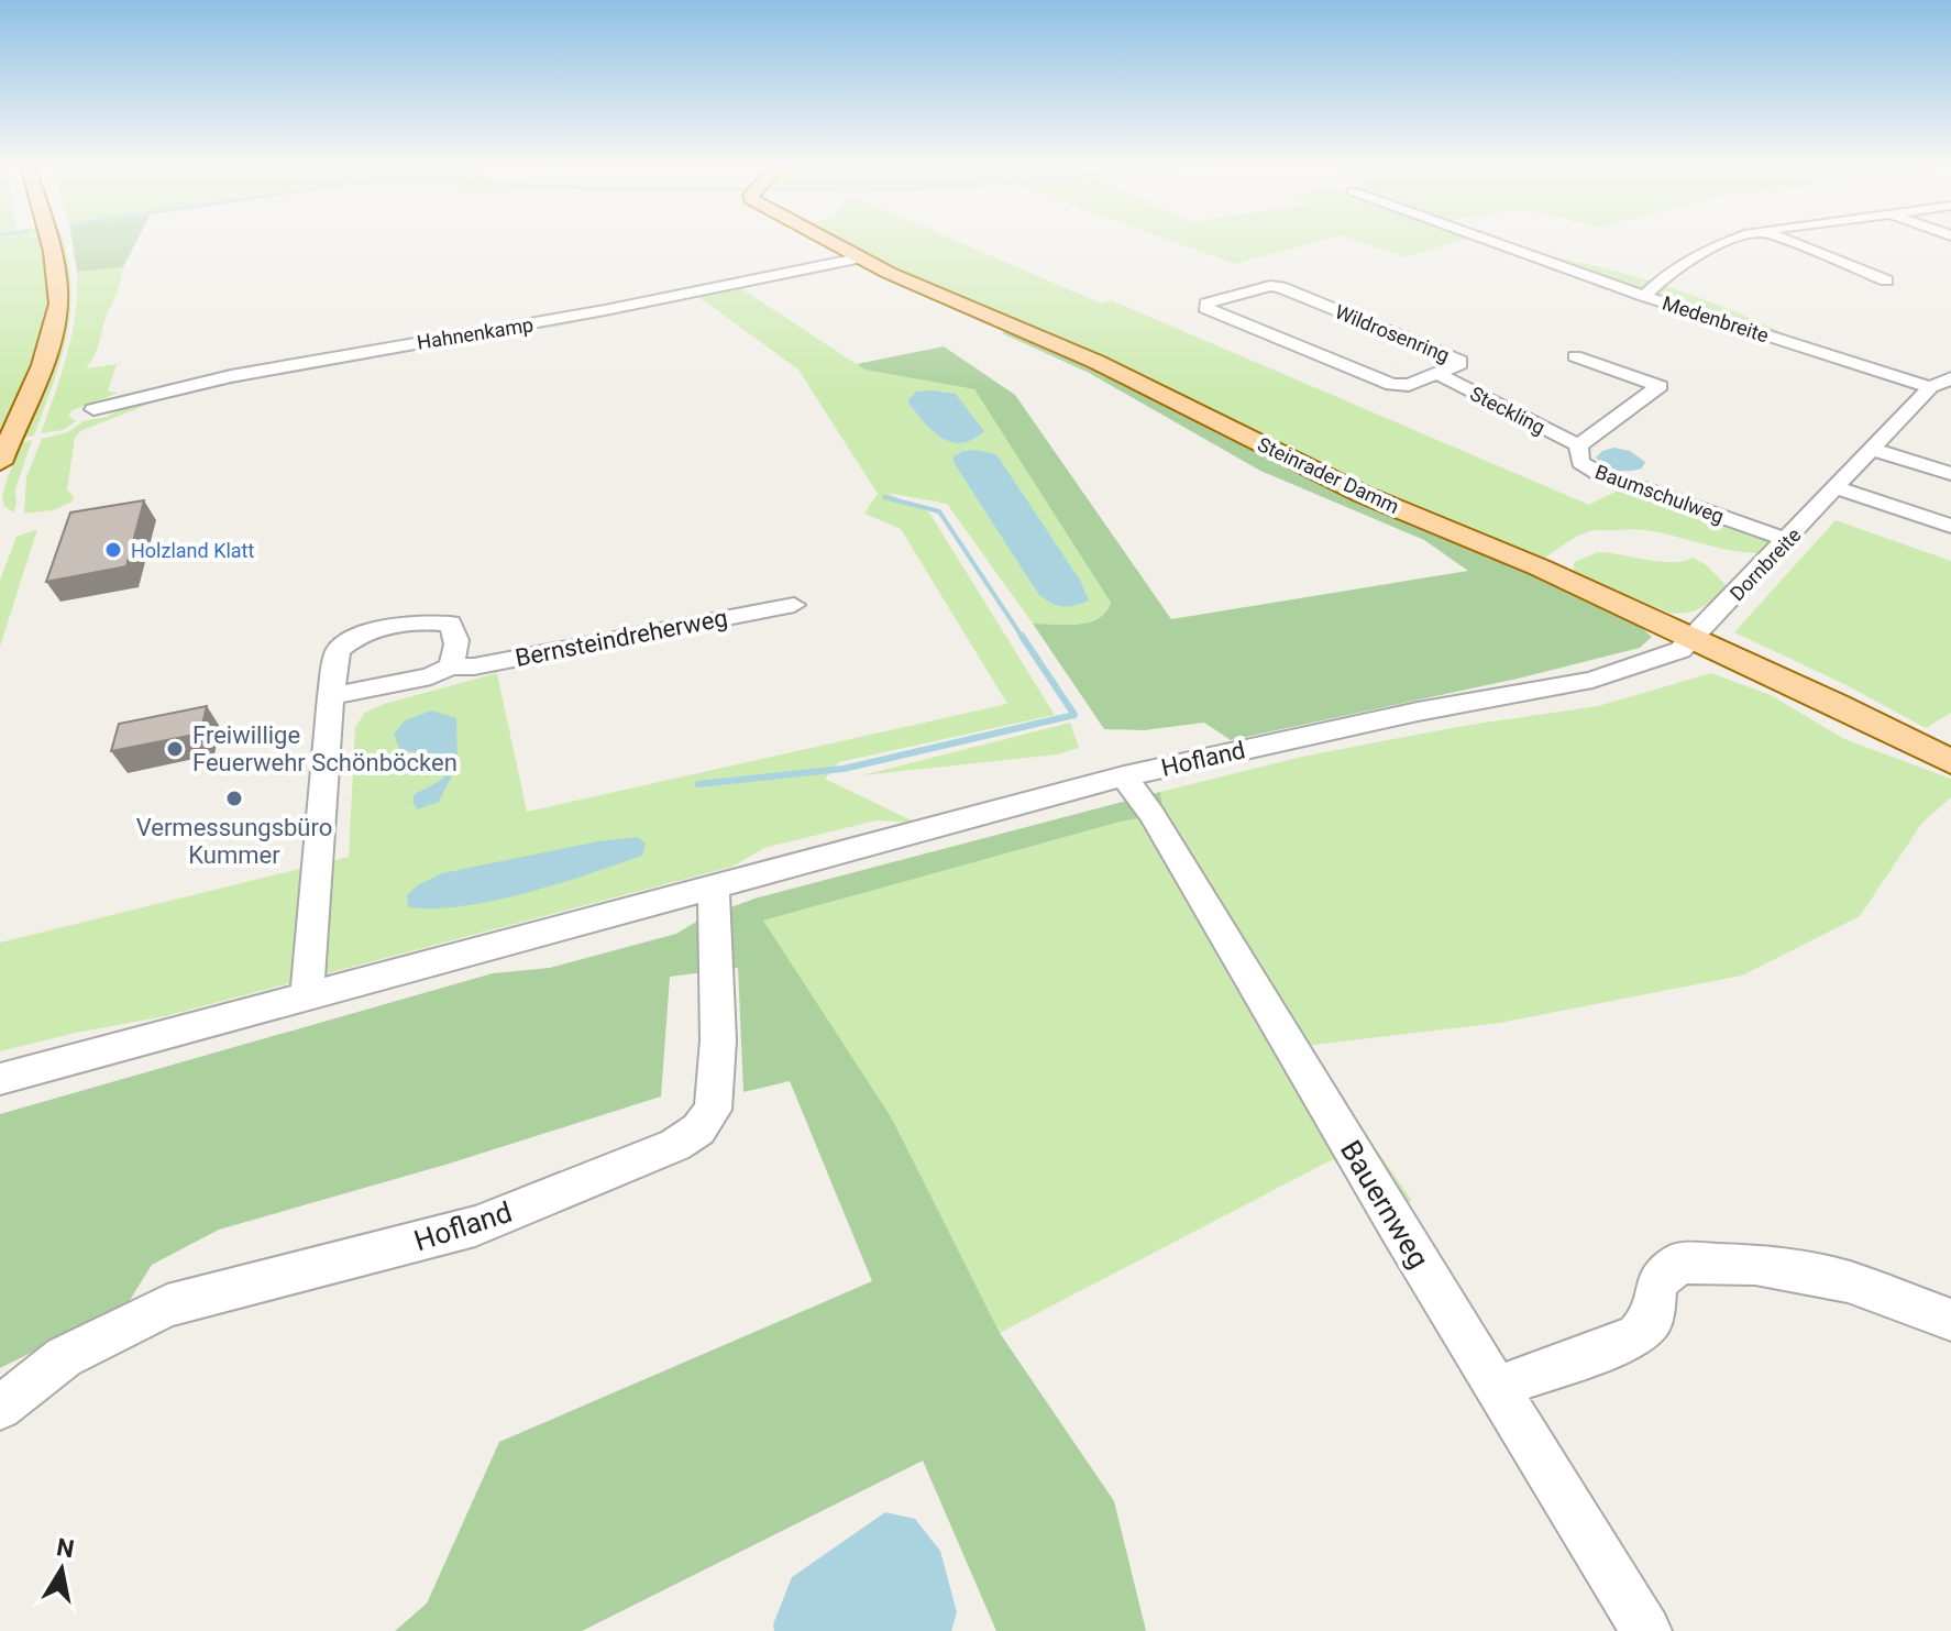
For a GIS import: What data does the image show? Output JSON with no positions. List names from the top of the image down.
{
  "streets": {
    "main road": ["Steinrader Damm"],
    "street": [
      "Medenbreite",
      "Hahnenkamp",
      "Wildrosenring",
      "Steckling",
      "Baumschulweg",
      "Dornbreite",
      "Bernsteindreherweg",
      "Hofland",
      "Bauernweg"
    ]
  },
  "crossings": [
    ["Medenbreite", "Dornbreite"],
    ["Hahnenkamp", "Steinrader Damm"],
    ["Wildrosenring", "Steckling"],
    ["Steckling", "Baumschulweg"],
    ["Steinrader Damm", "Dornbreite"],
    ["Steinrader Damm", "Hofland"],
    ["Baumschulweg", "Dornbreite"],
    ["Dornbreite", "Hofland"],
    ["Hofland", "Bauernweg"]
  ],
  "places": ["Holzland Klatt", "Freiwillige Feuerwehr Schönböcken", "Vermessungsbüro Kummer"],
  "north": "top"
}
